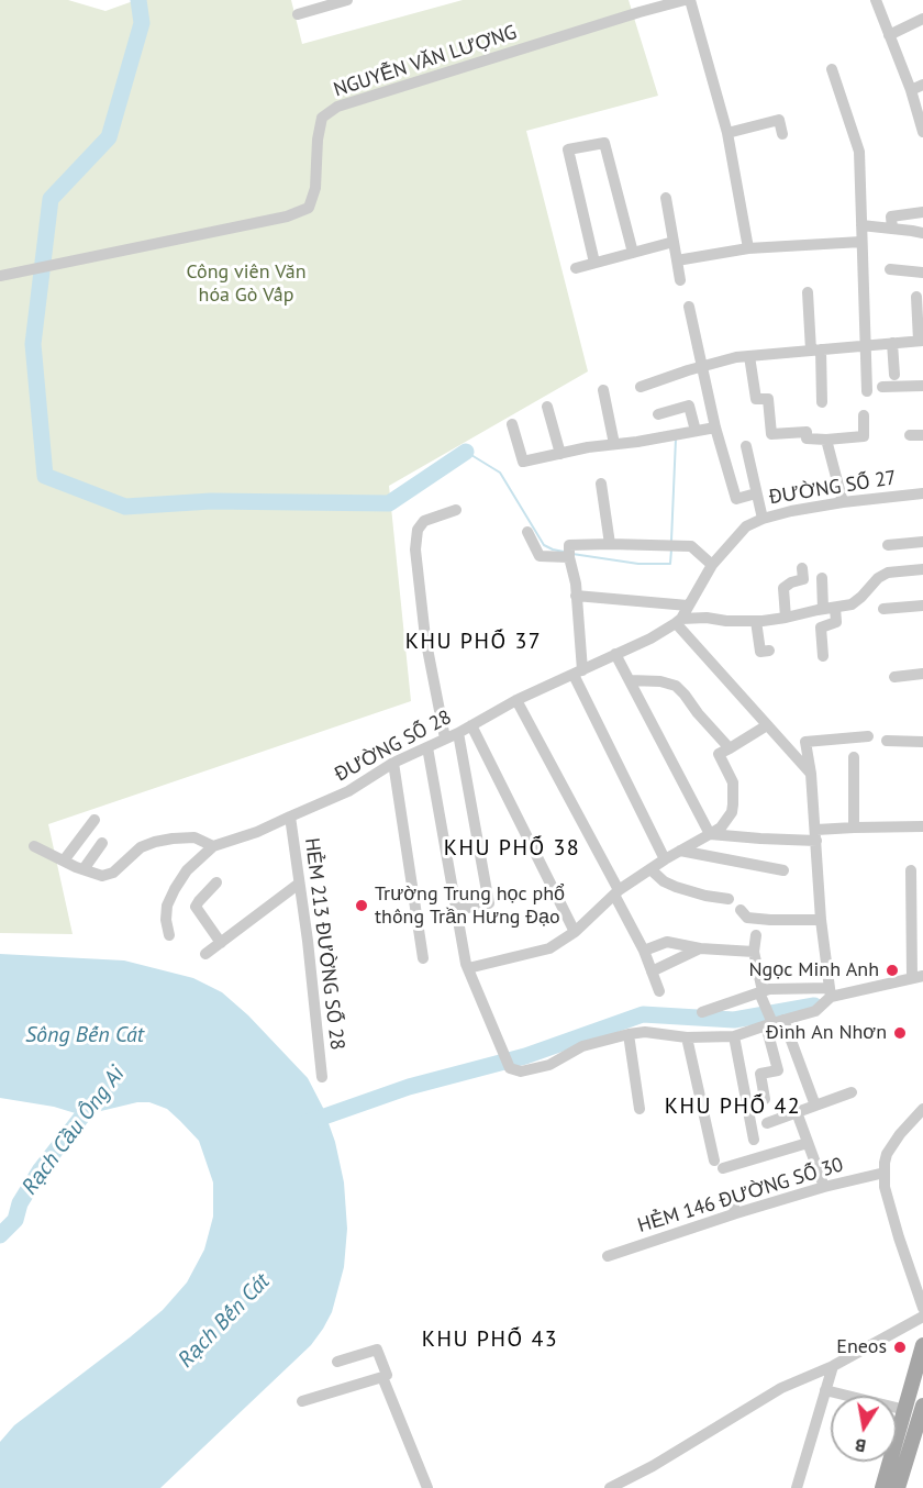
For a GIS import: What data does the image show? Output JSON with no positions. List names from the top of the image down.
{
  "streets": {
    "street": [
      "NGUYỄN VĂN LƯỢNG",
      "ĐƯỜNG SỐ 27",
      "ĐƯỜNG SỐ 28",
      "HẺM 213 ĐƯỜNG SỐ 28",
      "HẺM 146 ĐƯỜNG SỐ 30"
    ]
  },
  "crossings": [
    ["ĐƯỜNG SỐ 27", "ĐƯỜNG SỐ 28"],
    ["ĐƯỜNG SỐ 28", "HẺM 213 ĐƯỜNG SỐ 28"]
  ],
  "districts": [
    "KHU PHỐ 37",
    "KHU PHỐ 38",
    "KHU PHỐ 42",
    "KHU PHỐ 43"
  ],
  "water": ["Sông Bến Cát", "Rạch Cầu Ông Ai", "Rạch Bến Cát"],
  "parks": ["Công viên Văn hóa Gò Vấp"],
  "places": [
    "Trường Trung học phổ thông Trần Hưng Đạo",
    "Ngọc Minh Anh",
    "Đình An Nhơn",
    "Eneos"
  ],
  "north": "bottom"
}
